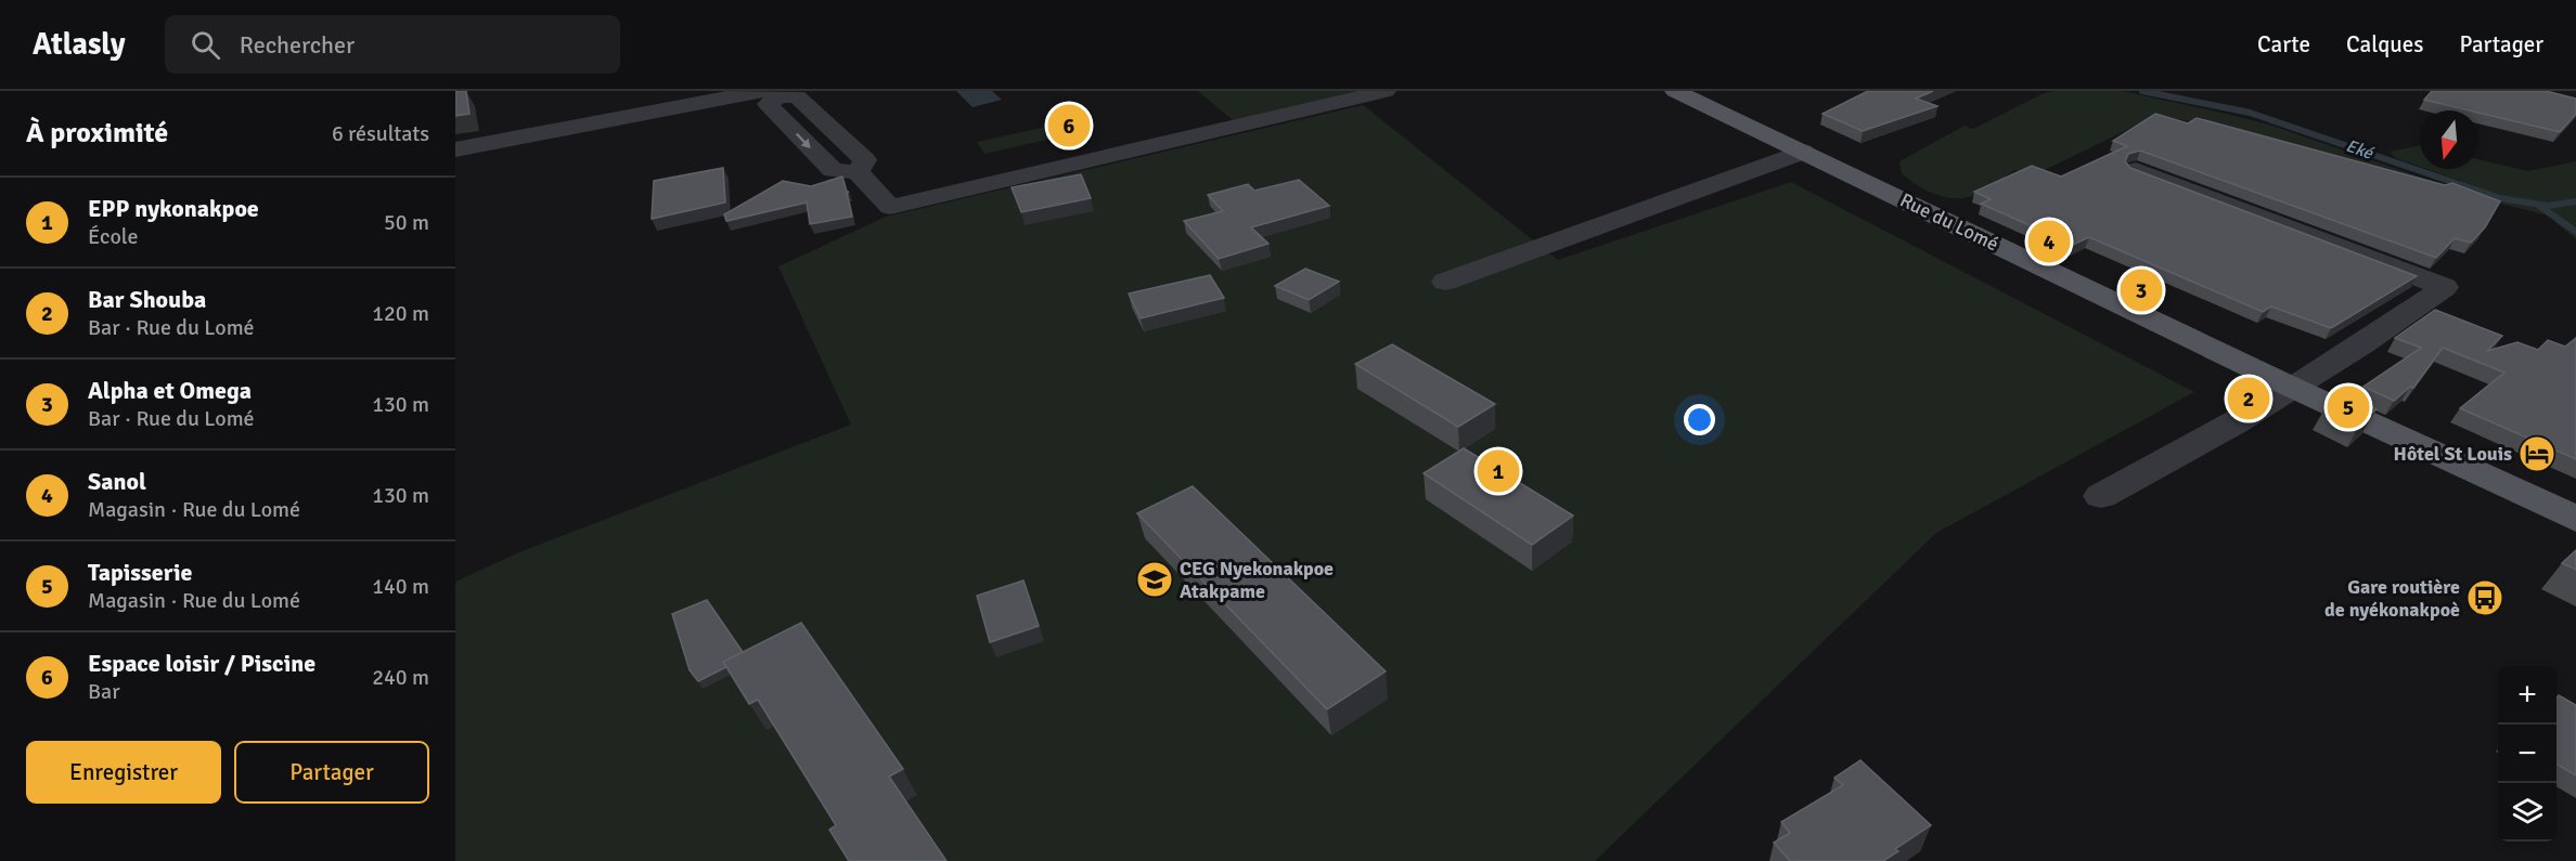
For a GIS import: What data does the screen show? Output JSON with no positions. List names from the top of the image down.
{
  "streets": {
    "main road": ["Rue du Lomé"]
  },
  "water": ["Eké"],
  "places": {
    "hotel": ["Hôtel St Louis"],
    "school or university": ["CEG Nyekonakpoe Atakpame"],
    "bus stop": ["Gare routière de nyékonakpoè"]
  },
  "north": "bottom",
  "page": {
    "header": "Atlasly",
    "search": "Rechercher",
    "nav": ["Carte", "Calques", "Partager"],
    "heading": ["À proximité", "6 résultats"],
    "pins": [
      "6",
      "4",
      "3",
      "2",
      "5",
      "1"
    ],
    "list": [
      {
        "mark": "1",
        "name": "EPP nykonakpoe",
        "note": "École",
        "value": "50 m"
      },
      {
        "mark": "2",
        "name": "Bar Shouba",
        "note": "Bar · Rue du Lomé",
        "value": "120 m"
      },
      {
        "mark": "3",
        "name": "Alpha et Omega",
        "note": "Bar · Rue du Lomé",
        "value": "130 m"
      },
      {
        "mark": "4",
        "name": "Sanol",
        "note": "Magasin · Rue du Lomé",
        "value": "130 m"
      },
      {
        "mark": "5",
        "name": "Tapisserie",
        "note": "Magasin · Rue du Lomé",
        "value": "140 m"
      },
      {
        "mark": "6",
        "name": "Espace loisir / Piscine",
        "note": "Bar",
        "value": "240 m"
      }
    ],
    "map_buttons": ["+", "−"],
    "buttons": ["Enregistrer", "Partager"]
  }
}
